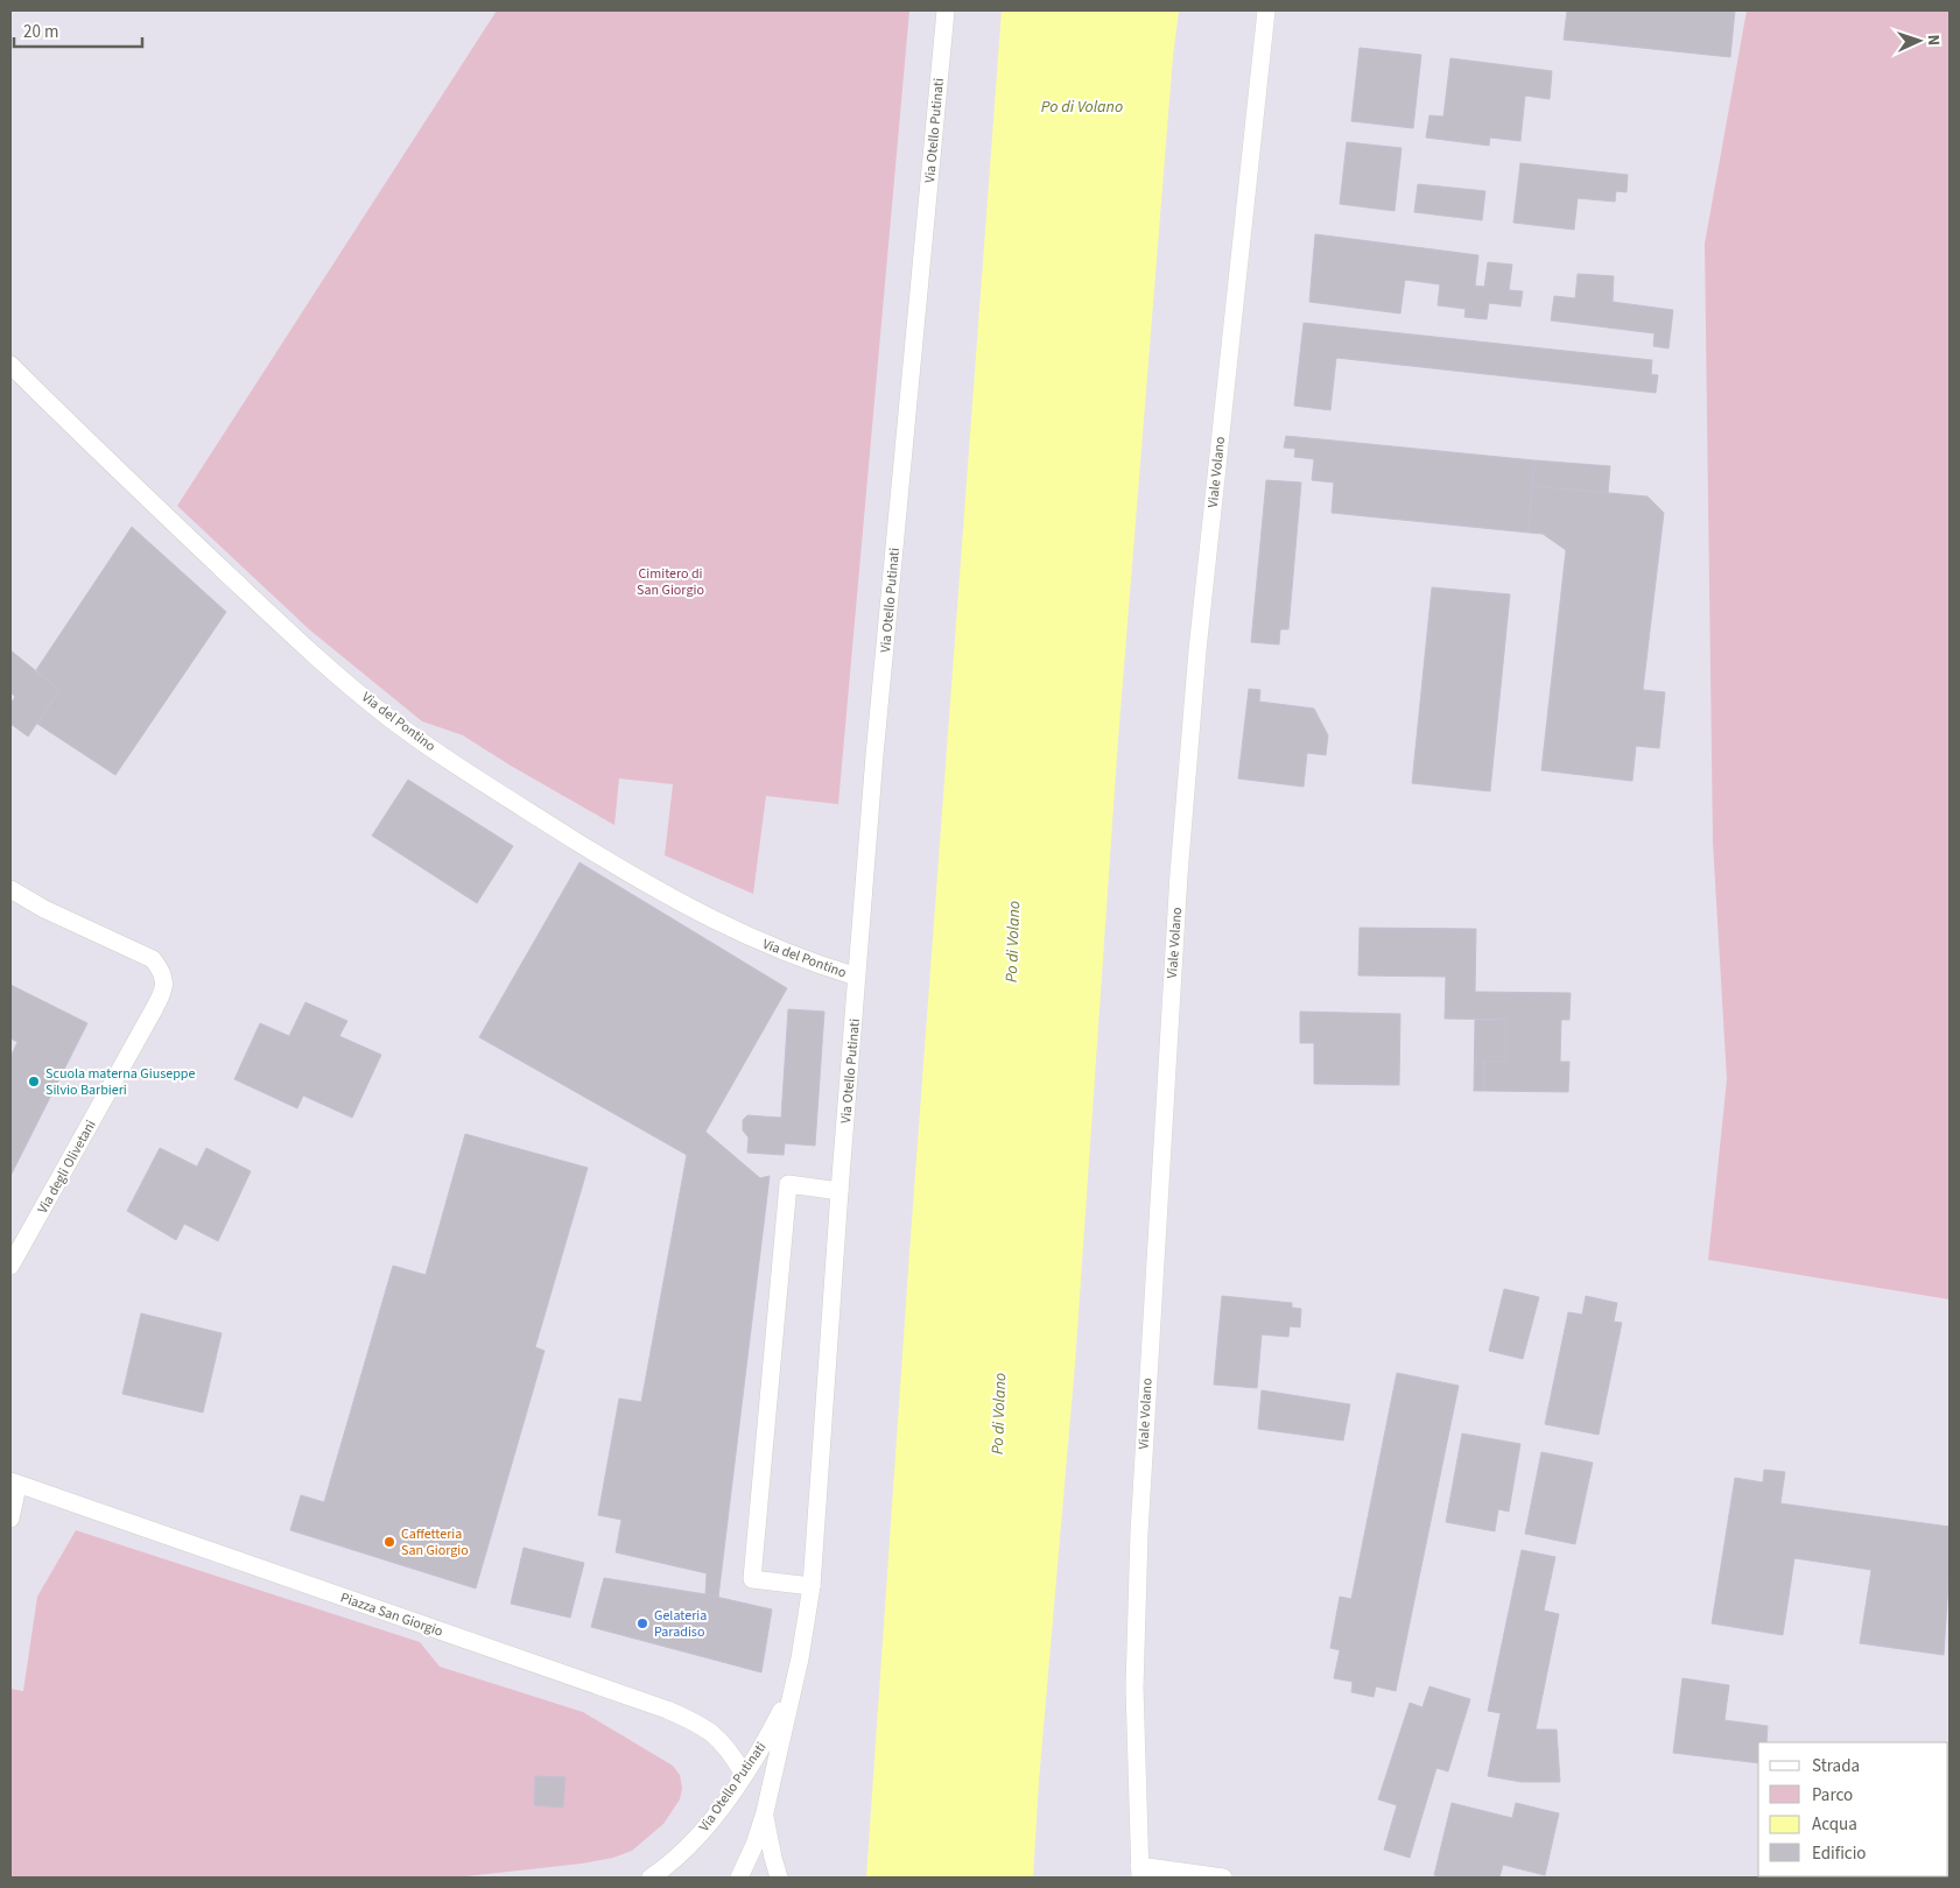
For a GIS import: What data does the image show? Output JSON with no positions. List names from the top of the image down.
{
  "streets": {
    "street": [
      "Via Otello Putinati",
      "Viale Volano",
      "Via del Pontino",
      "Via degli Olivetani",
      "Piazza San Giorgio"
    ]
  },
  "crossings": [
    ["Via Otello Putinati", "Via del Pontino"],
    ["Via Otello Putinati", "Piazza San Giorgio"]
  ],
  "water": ["Po di Volano"],
  "parks": ["Cimitero di San Giorgio"],
  "places": ["Scuola materna Giuseppe Silvio Barbieri", "Caffetteria San Giorgio", "Gelateria Paradiso"],
  "legend": [
    "Strada",
    "Parco",
    "Acqua",
    "Edificio"
  ],
  "scale_bar": "20 m",
  "north": "right"
}
